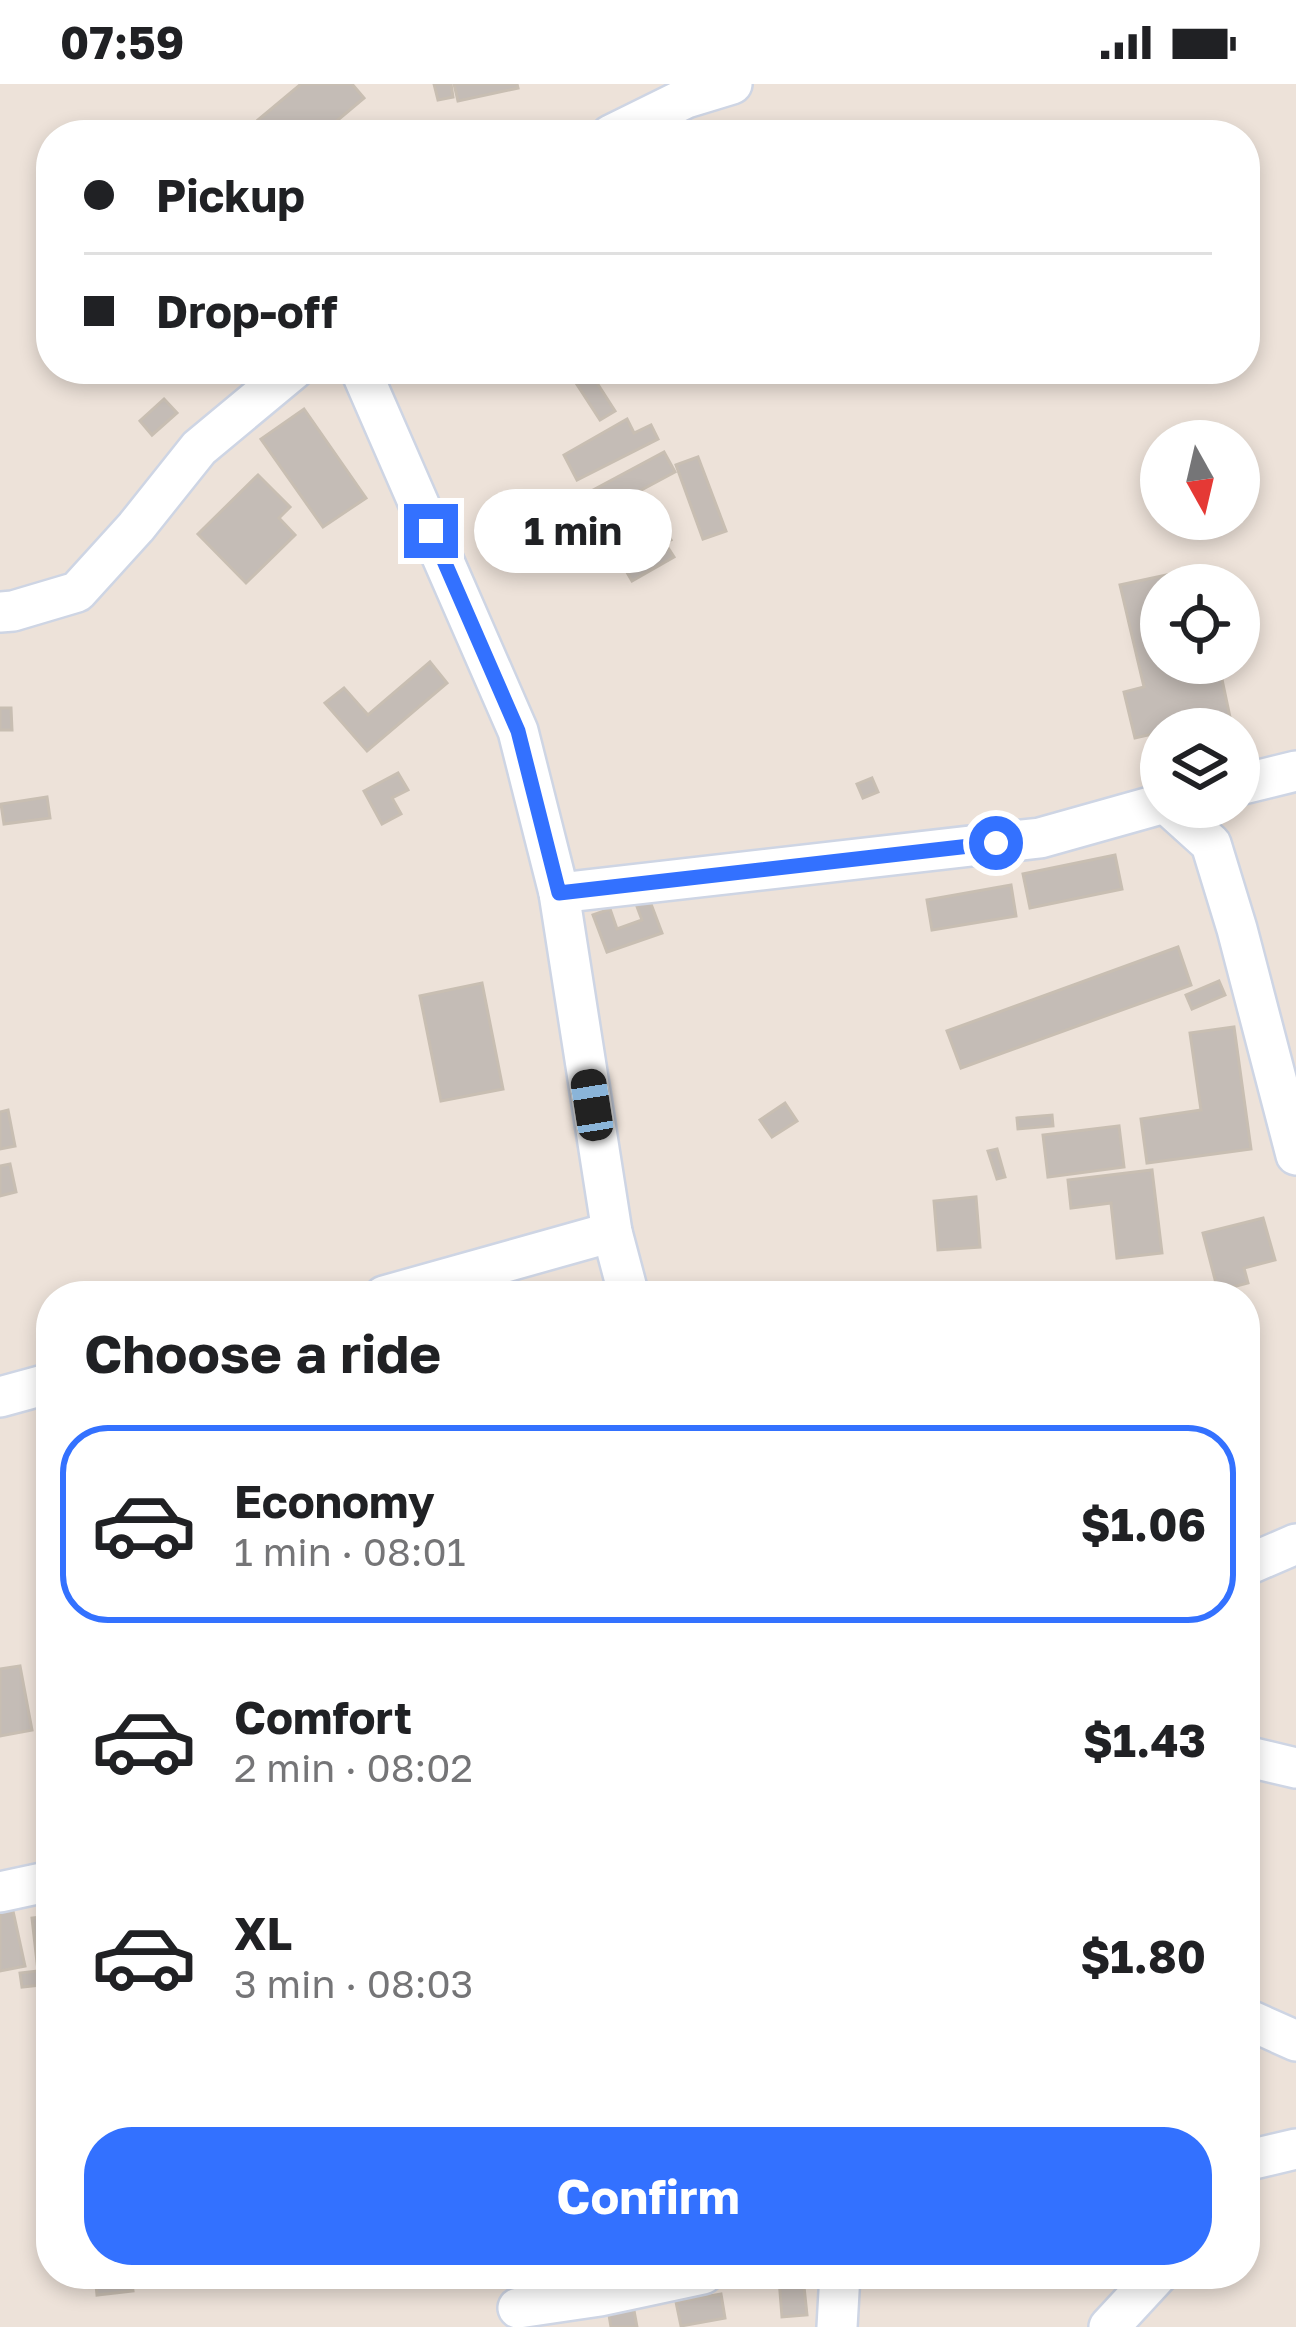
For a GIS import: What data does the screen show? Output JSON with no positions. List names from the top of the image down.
{
  "north": "bottom",
  "page": {
    "status": "07:59",
    "banner": ["Pickup", "Drop-off"],
    "bubble": "1 min",
    "heading": "Choose a ride",
    "list": [
      {
        "name": "Economy",
        "note": "1 min · 08:01",
        "value": "$1.06"
      },
      {
        "name": "Comfort",
        "note": "2 min · 08:02",
        "value": "$1.43"
      },
      {
        "name": "XL",
        "note": "3 min · 08:03",
        "value": "$1.80"
      }
    ],
    "buttons": "Confirm"
  }
}
